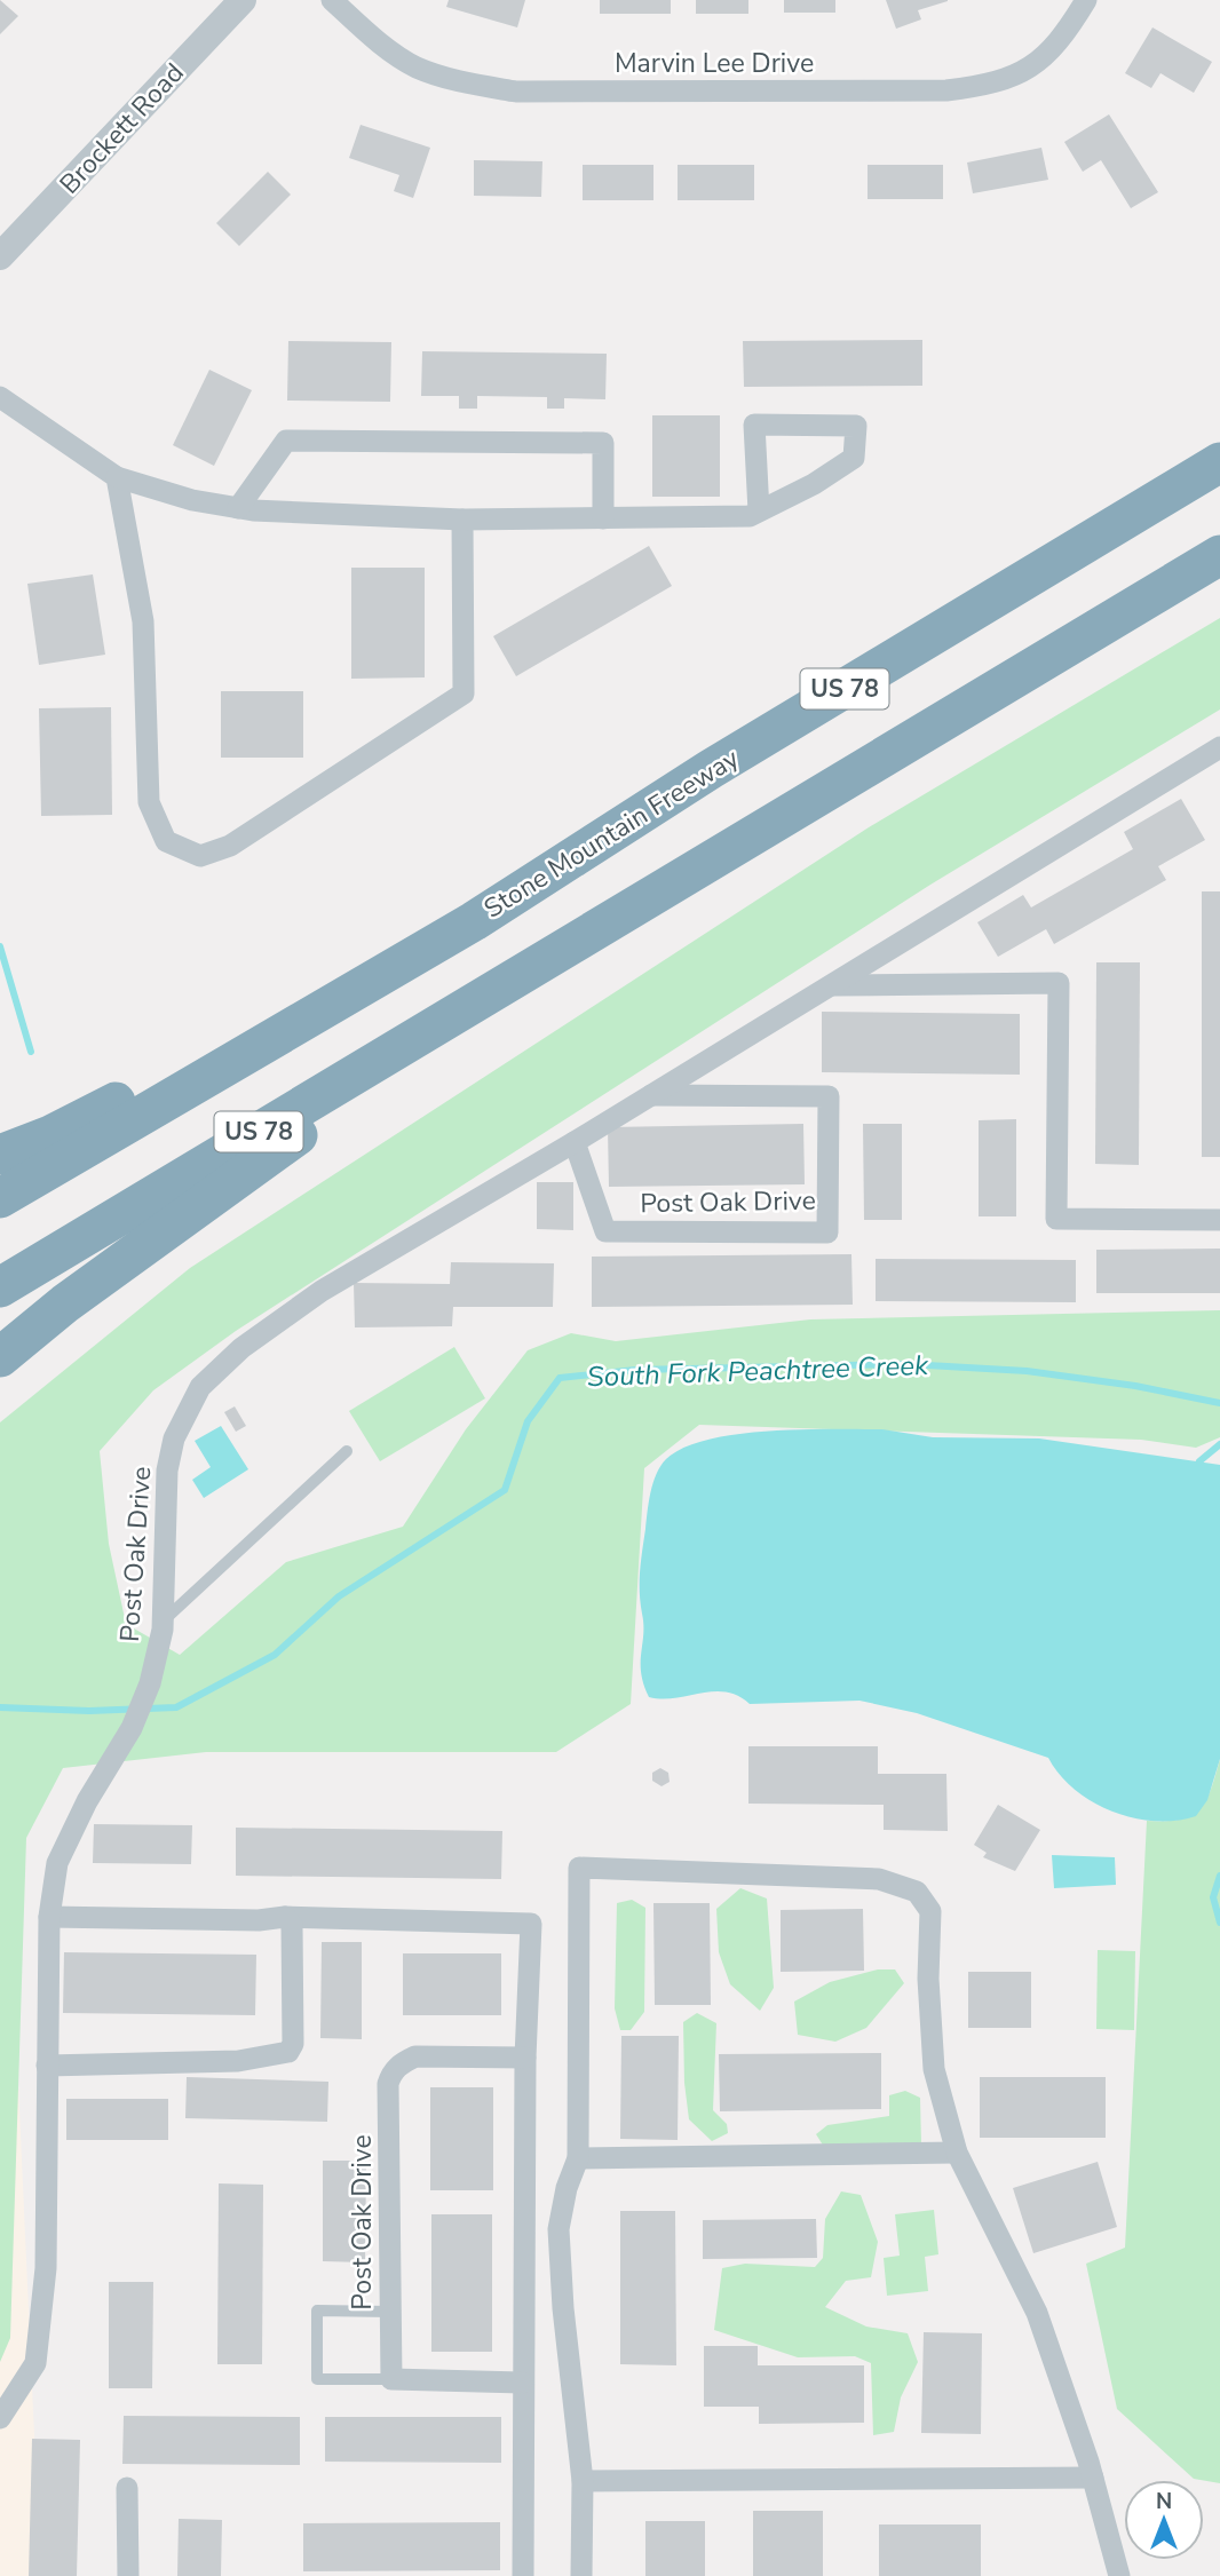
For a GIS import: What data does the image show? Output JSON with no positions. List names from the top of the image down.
{
  "streets": {
    "highway": ["US 78", "Stone Mountain Freeway"],
    "street": ["Marvin Lee Drive", "Brockett Road", "Post Oak Drive"]
  },
  "water": ["South Fork Peachtree Creek"],
  "north": "top"
}
